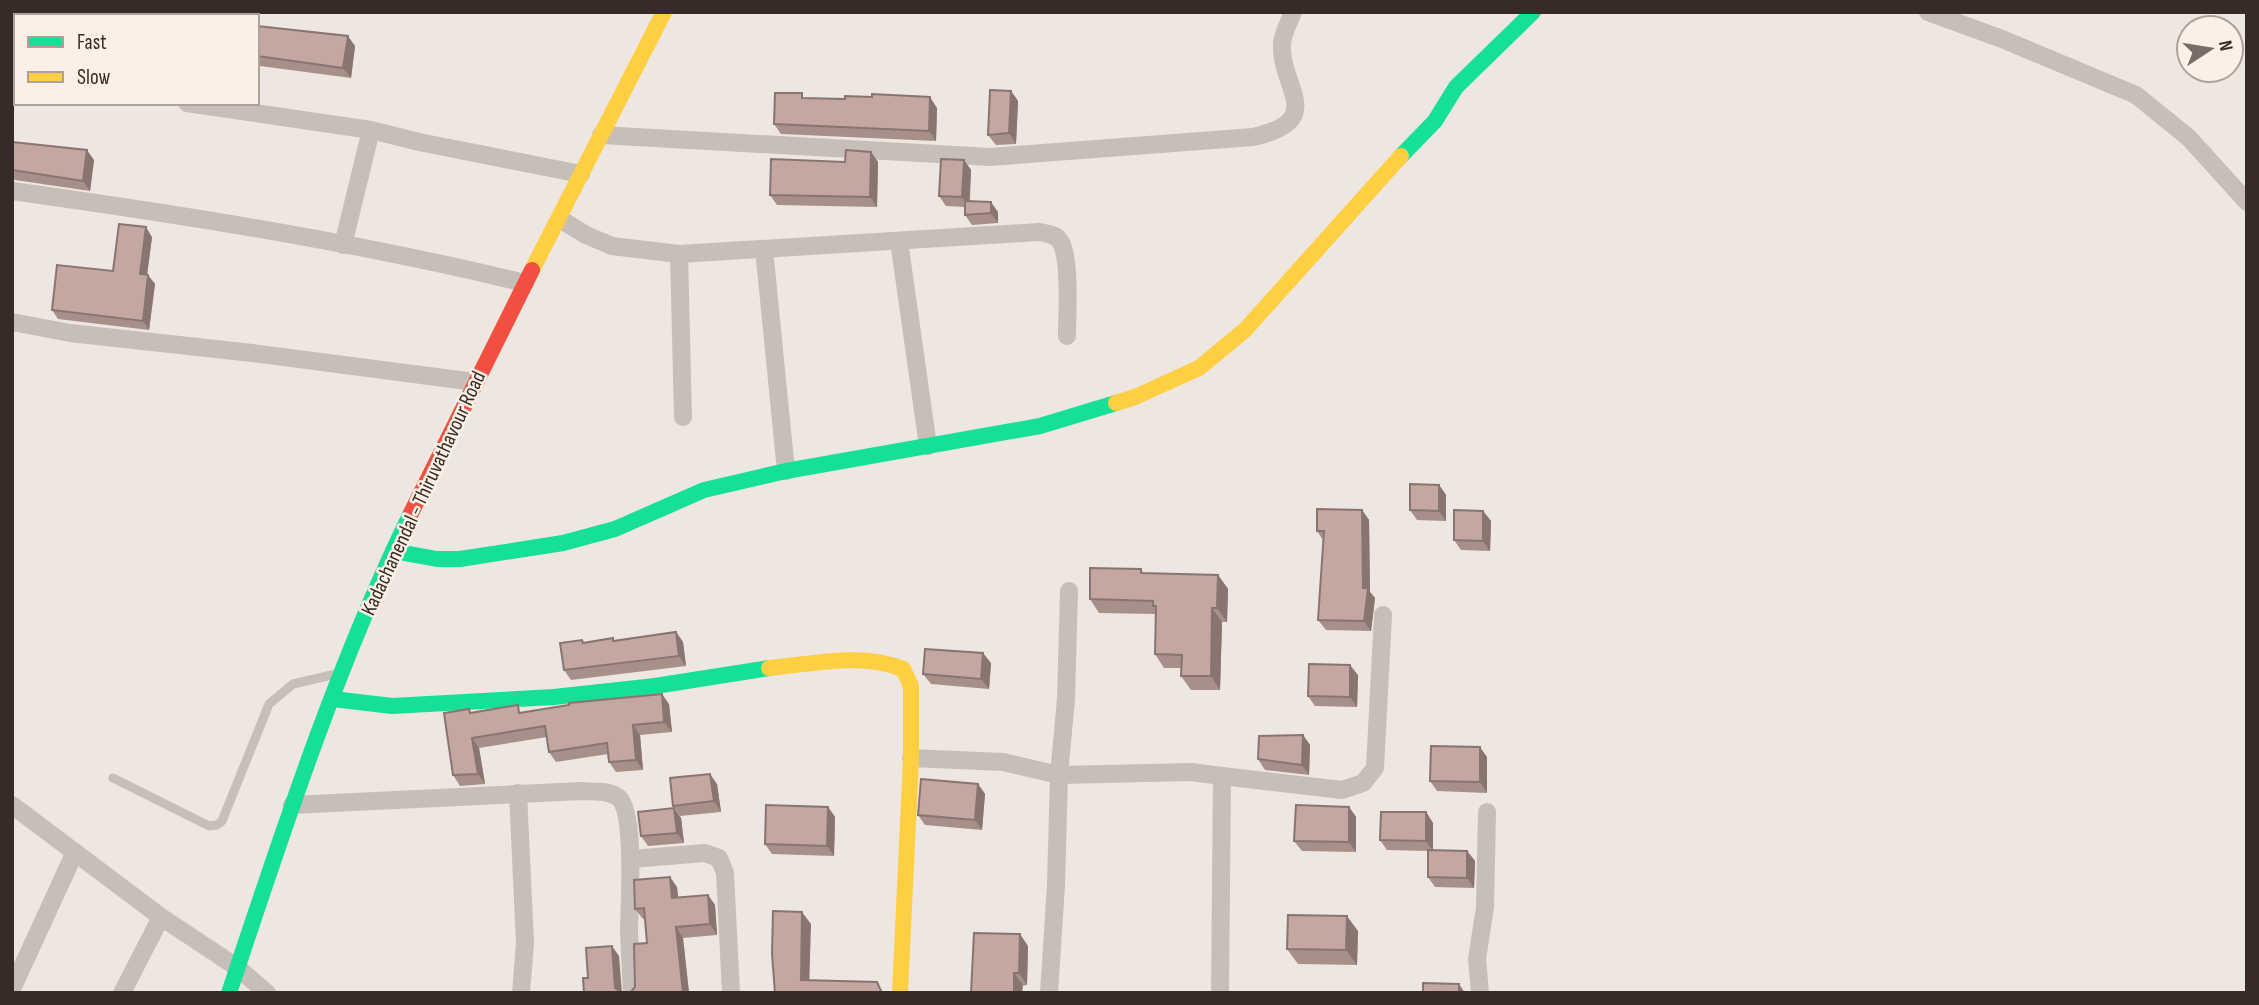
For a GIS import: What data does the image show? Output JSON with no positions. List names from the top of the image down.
{
  "streets": {
    "street": ["Kadachanendal - Thiruvathavour Road"]
  },
  "legend": ["Fast", "Slow"],
  "north": "right"
}
